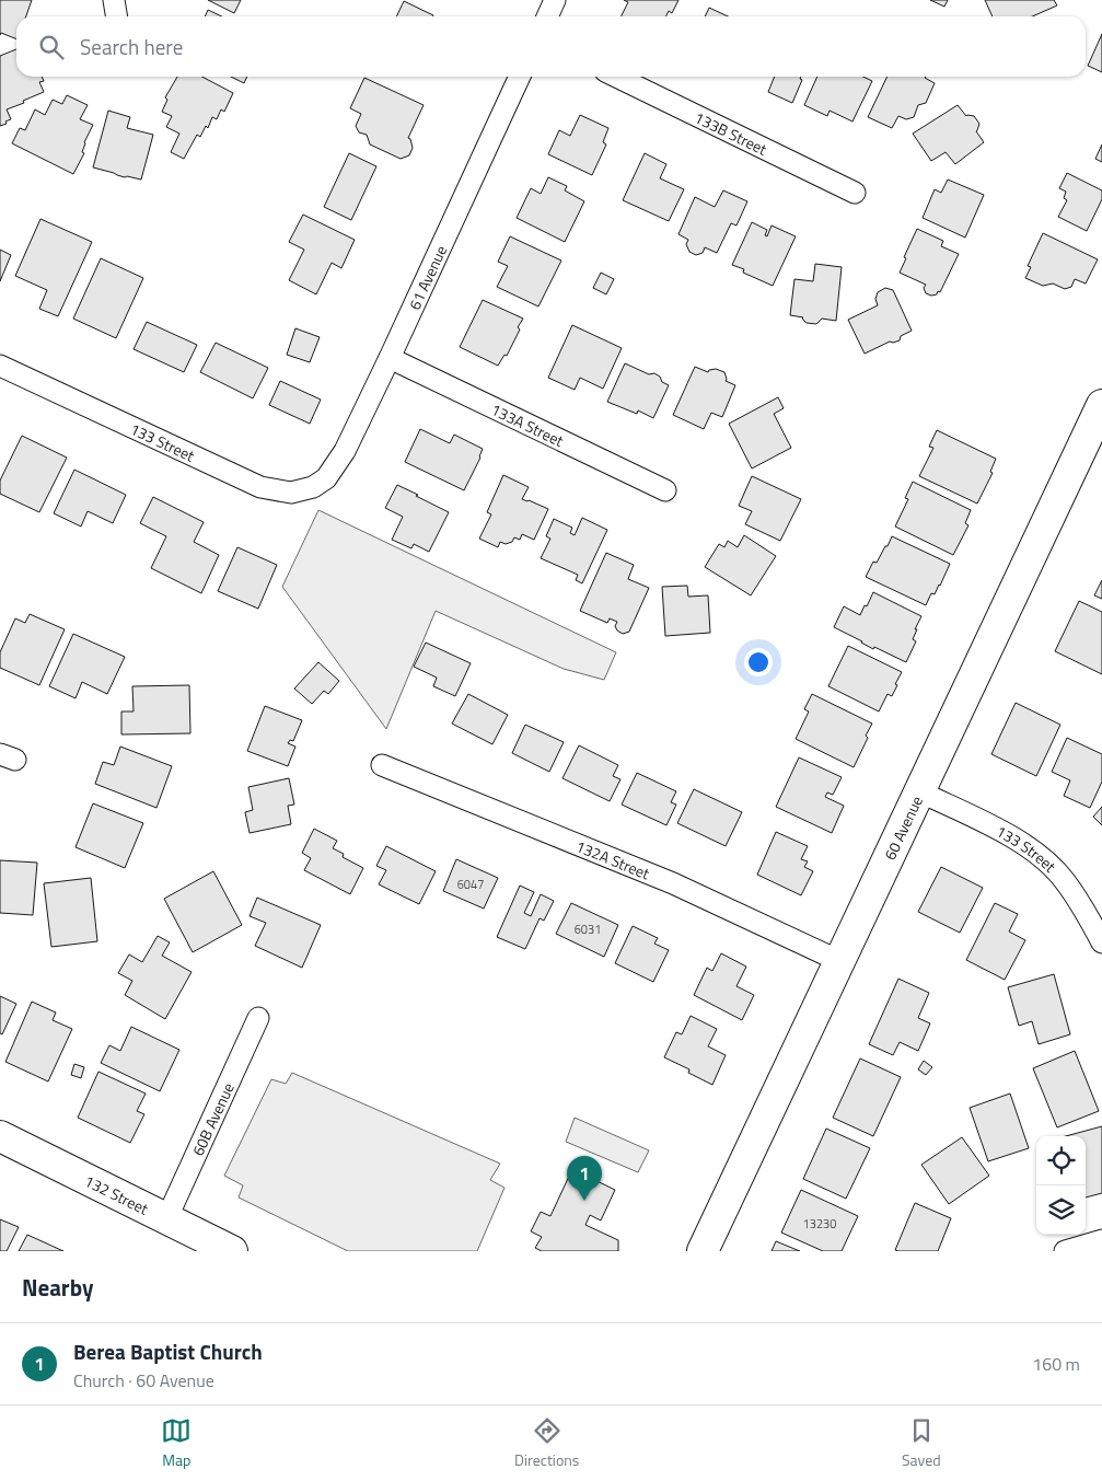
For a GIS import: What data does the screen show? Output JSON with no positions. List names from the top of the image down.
{
  "streets": {
    "street": [
      "133B Street",
      "61 Avenue",
      "133A Street",
      "133 Street",
      "60 Avenue",
      "132A Street",
      "60B Avenue",
      "132 Street"
    ]
  },
  "crossings": [
    ["61 Avenue", "133A Street"],
    ["61 Avenue", "133 Street"],
    ["133 Street", "60 Avenue"],
    ["60 Avenue", "132A Street"],
    ["60B Avenue", "132 Street"]
  ],
  "house_numbers": ["6047", "6031", "13230"],
  "page": {
    "search": "Search here",
    "pins": "1",
    "heading": "Nearby",
    "list": [
      {
        "mark": "1",
        "name": "Berea Baptist Church",
        "note": "Church · 60 Avenue",
        "value": "160 m"
      }
    ],
    "nav": ["Map", "Directions", "Saved"]
  }
}
